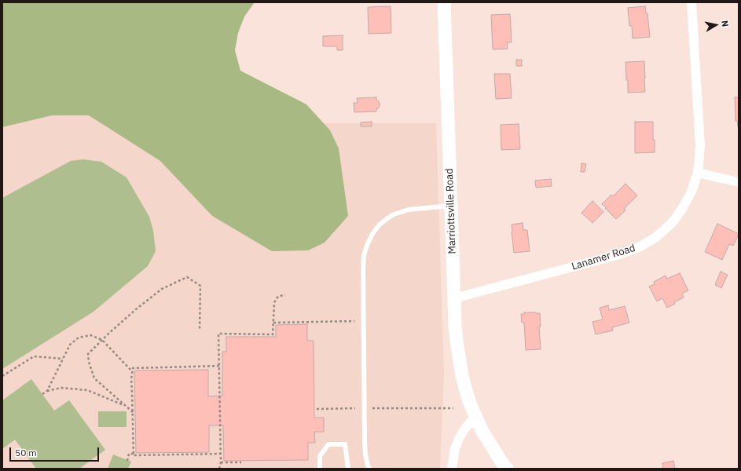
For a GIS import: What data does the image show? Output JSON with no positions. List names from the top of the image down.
{
  "streets": {
    "main road": ["Marriottsville Road"],
    "street": ["Lanamer Road"]
  },
  "crossings": [
    ["Marriottsville Road", "Lanamer Road"]
  ],
  "scale_bar": "50 m",
  "north": "right"
}
